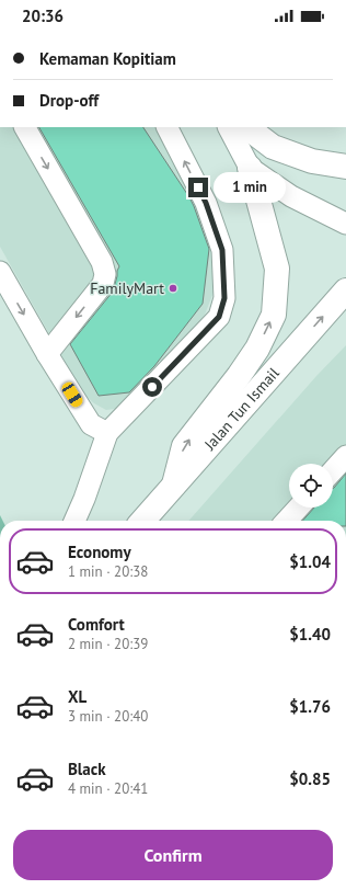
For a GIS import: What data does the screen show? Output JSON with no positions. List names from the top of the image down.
{
  "streets": {
    "main road": ["Jalan Tun Ismail"]
  },
  "one_way": ["Jalan Tun Ismail"],
  "places": ["FamilyMart"],
  "page": {
    "status": "20:36",
    "banner": ["Kemaman Kopitiam", "Drop-off"],
    "bubble": "1 min",
    "list": [
      {
        "name": "Economy",
        "note": "1 min · 20:38",
        "value": "$1.04"
      },
      {
        "name": "Comfort",
        "note": "2 min · 20:39",
        "value": "$1.40"
      },
      {
        "name": "XL",
        "note": "3 min · 20:40",
        "value": "$1.76"
      },
      {
        "name": "Black",
        "note": "4 min · 20:41",
        "value": "$0.85"
      }
    ],
    "buttons": "Confirm"
  }
}
